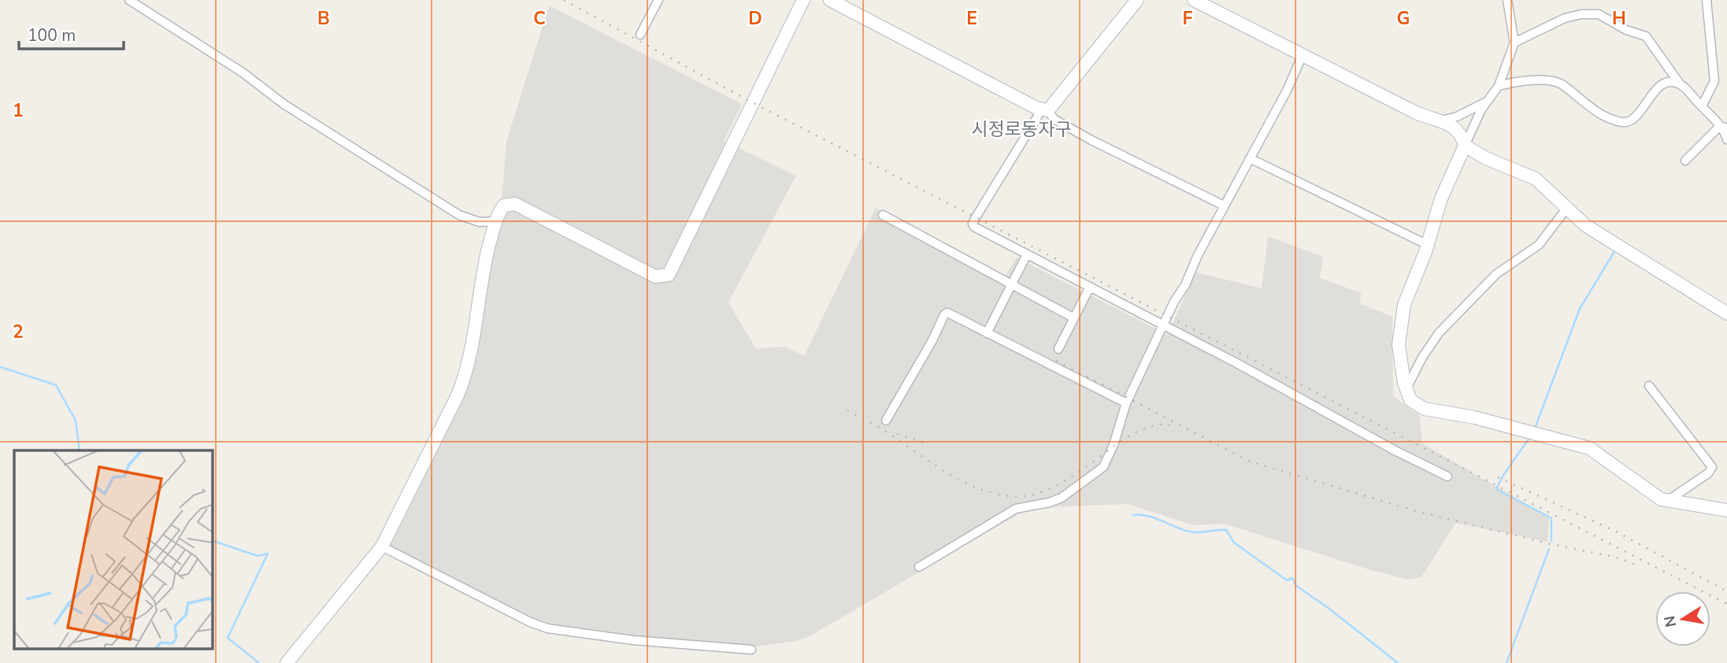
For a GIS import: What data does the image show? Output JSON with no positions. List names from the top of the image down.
{
  "districts": ["시정로동자구"],
  "scale_bar": "100 m",
  "north": "left",
  "grid": {
    "columns": [
      "B",
      "C",
      "D",
      "E",
      "F",
      "G",
      "H"
    ],
    "rows": ["1", "2"]
  }
}
